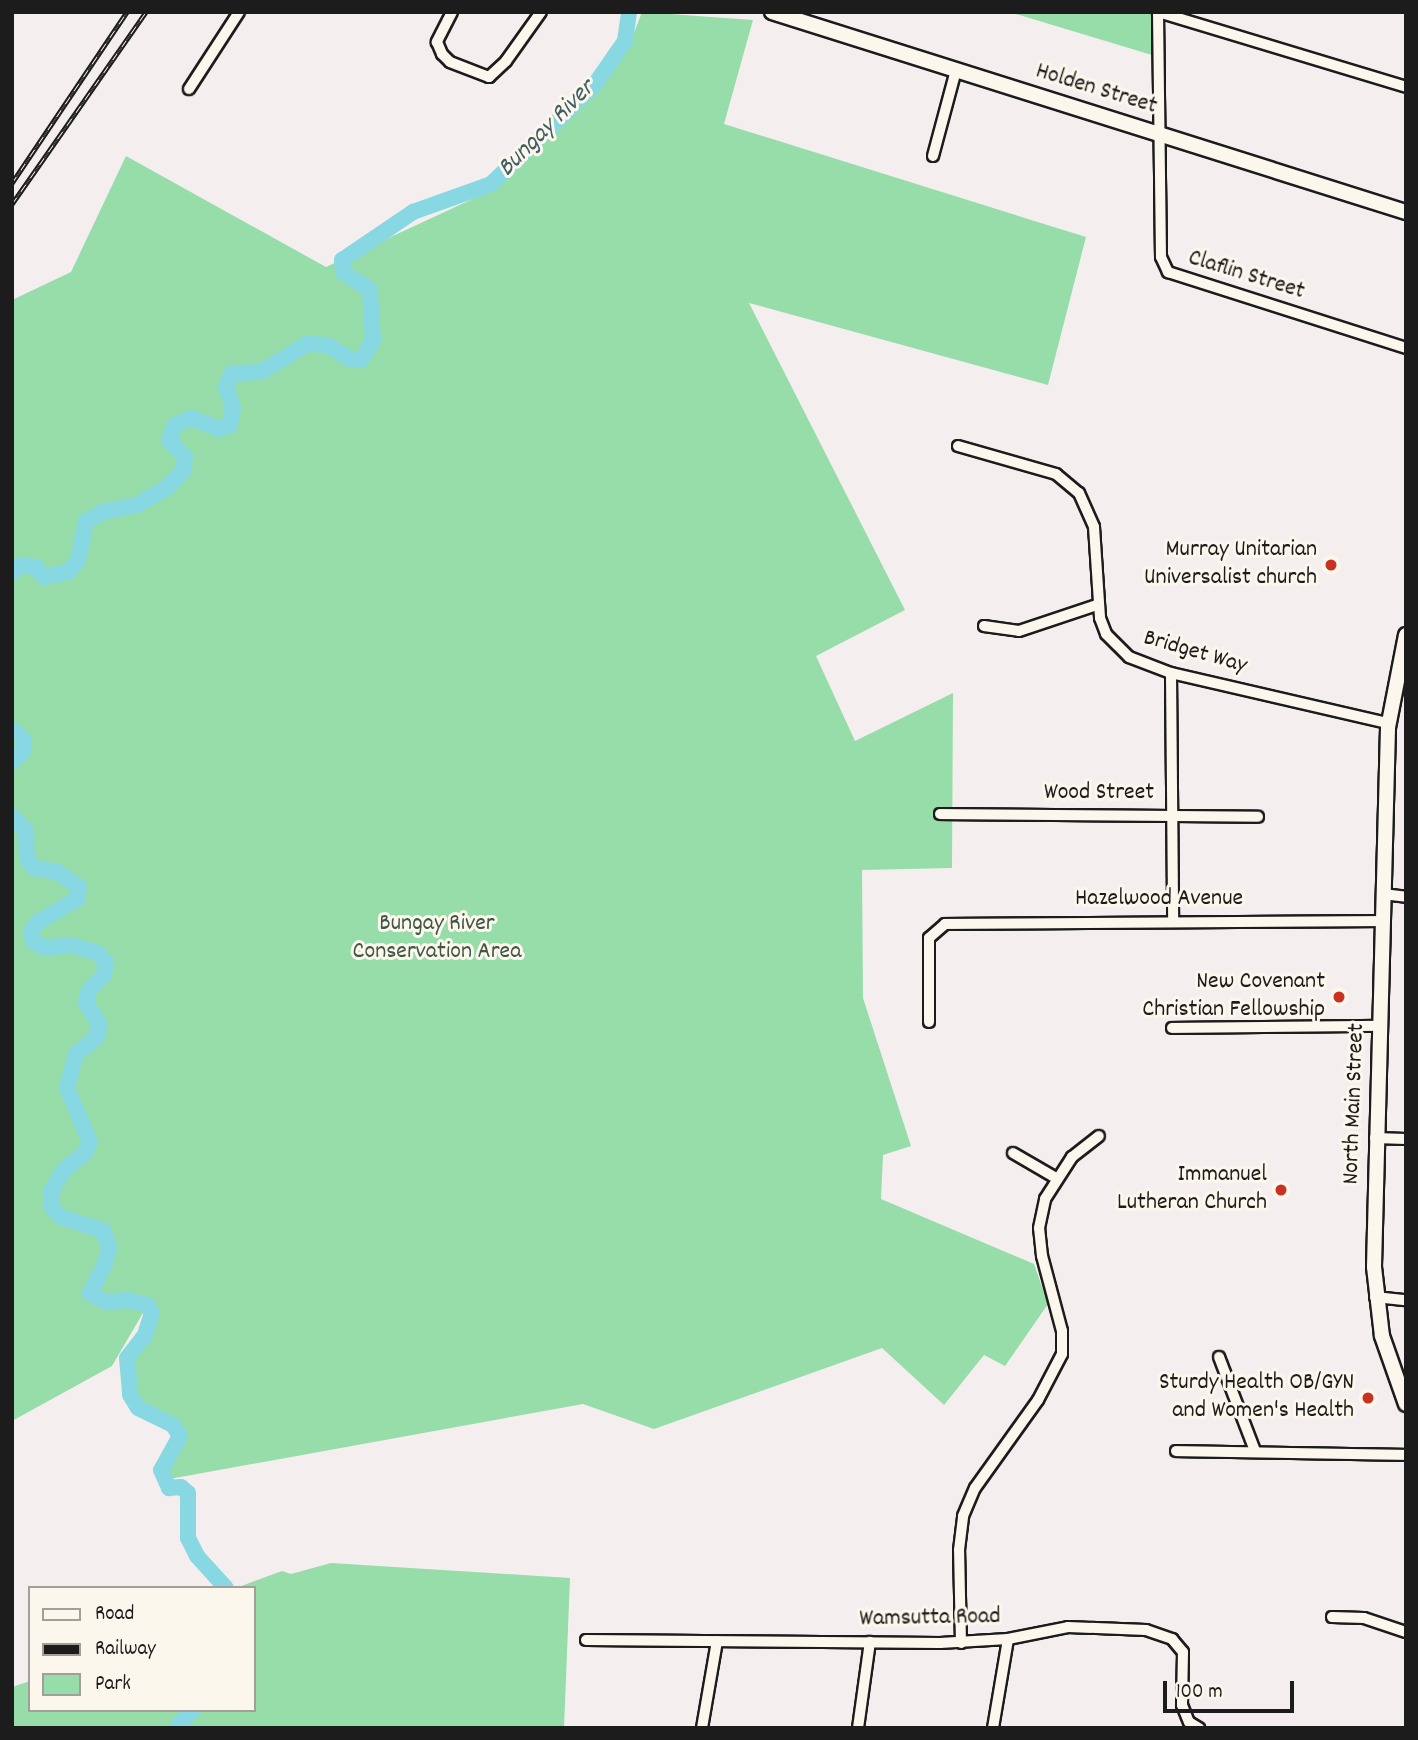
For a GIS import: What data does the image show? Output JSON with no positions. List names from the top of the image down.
{
  "streets": {
    "main road": ["Holden Street", "North Main Street"],
    "street": [
      "Claflin Street",
      "Bridget Way",
      "Wood Street",
      "Hazelwood Avenue",
      "Wamsutta Road"
    ]
  },
  "crossings": [
    ["Holden Street", "Claflin Street"],
    ["Bridget Way", "North Main Street"],
    ["Hazelwood Avenue", "North Main Street"]
  ],
  "water": ["Bungay River"],
  "parks": ["Bungay River Conservation Area"],
  "places": [
    "Murray Unitarian Universalist church",
    "New Covenant Christian Fellowship",
    "Immanuel Lutheran Church",
    "Sturdy Health OB/GYN and Women's Health"
  ],
  "legend": ["Road", "Railway", "Park"],
  "scale_bar": "100 m"
}
